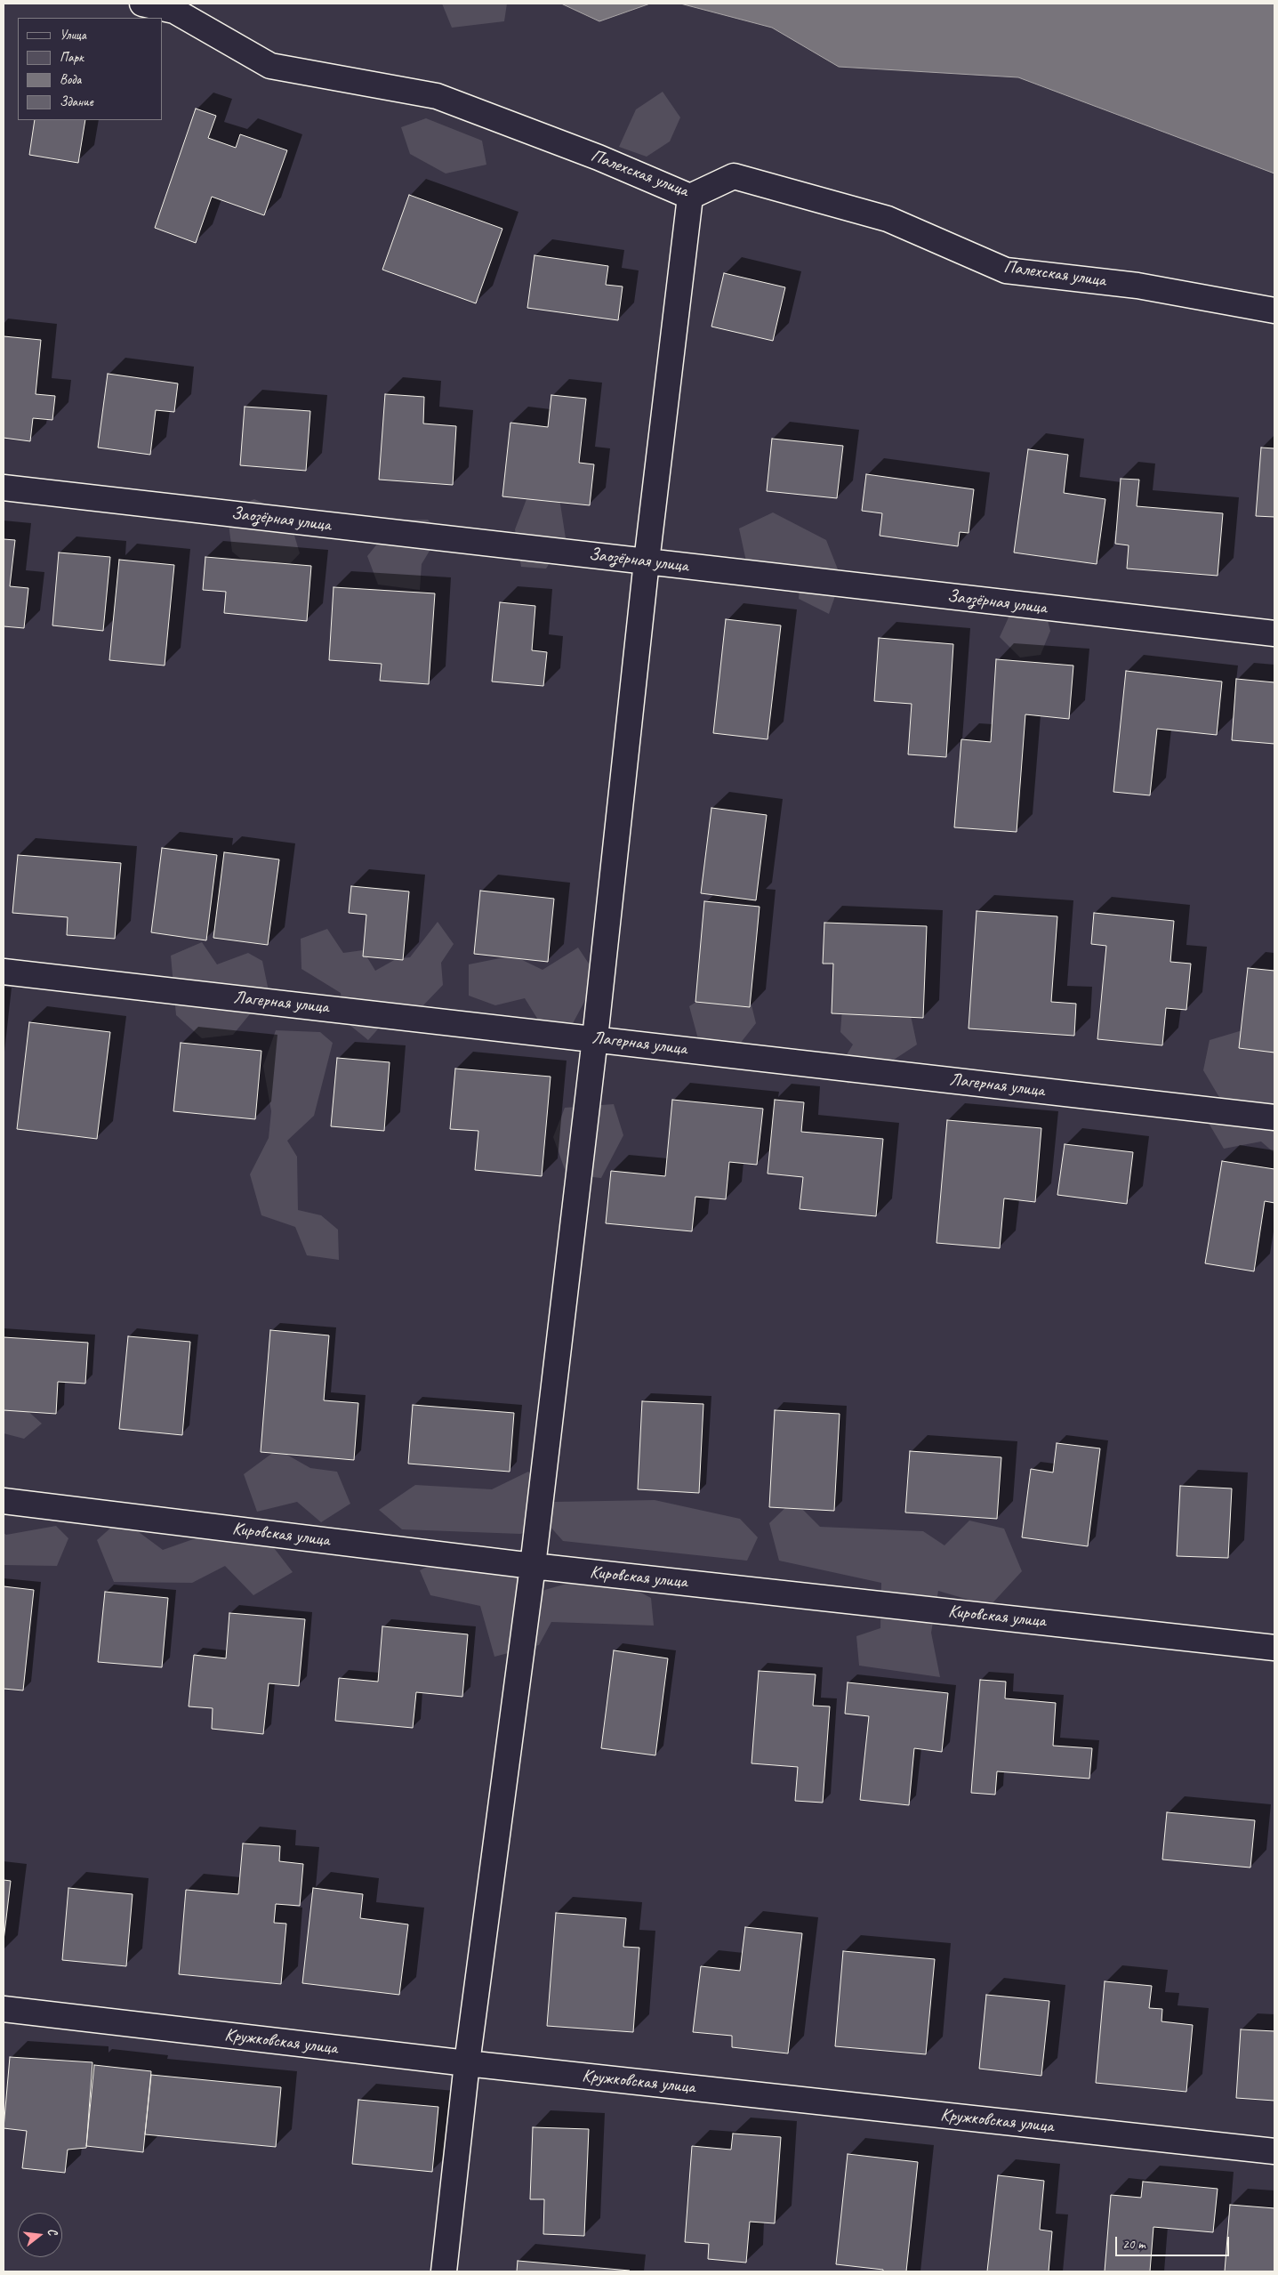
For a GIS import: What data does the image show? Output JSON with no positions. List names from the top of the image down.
{
  "streets": {
    "street": [
      "Палехская улица",
      "Заозёрная улица",
      "Лагерная улица",
      "Кировская улица",
      "Кружковская улица"
    ]
  },
  "legend": [
    "Улица",
    "Парк",
    "Вода",
    "Здание"
  ],
  "scale_bar": "20 m",
  "north": "right"
}
